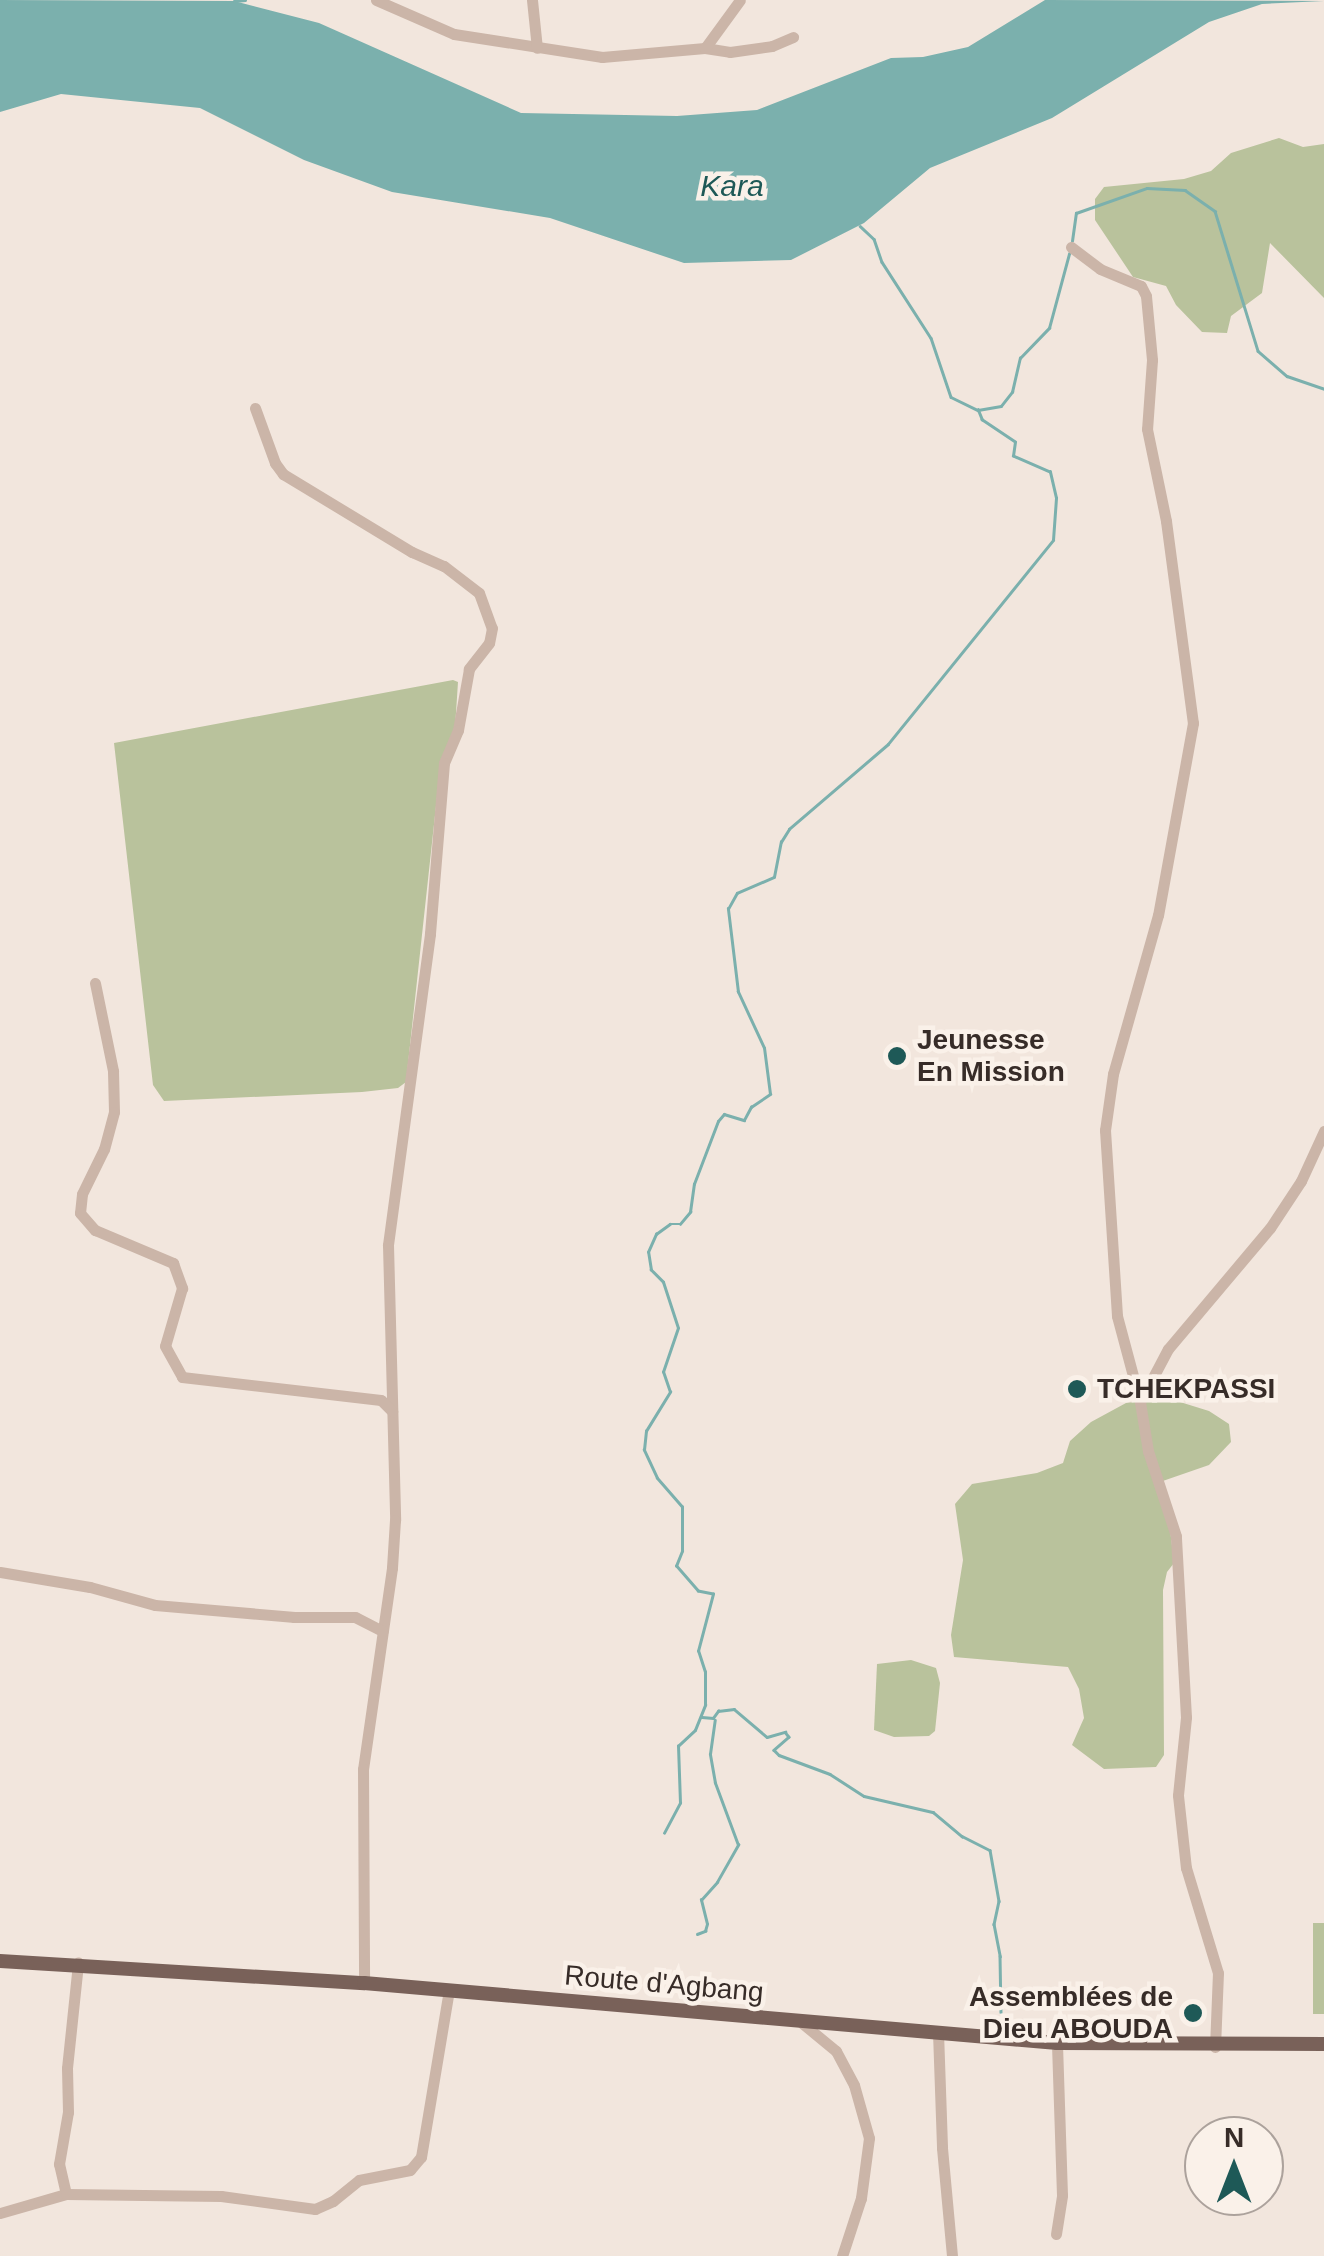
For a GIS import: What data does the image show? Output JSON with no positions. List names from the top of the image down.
{
  "streets": {
    "main road": ["Route d'Agbang"]
  },
  "water": ["Kara"],
  "places": ["Jeunesse En Mission", "TCHEKPASSI", "Assemblées de Dieu ABOUDA"],
  "north": "top"
}
